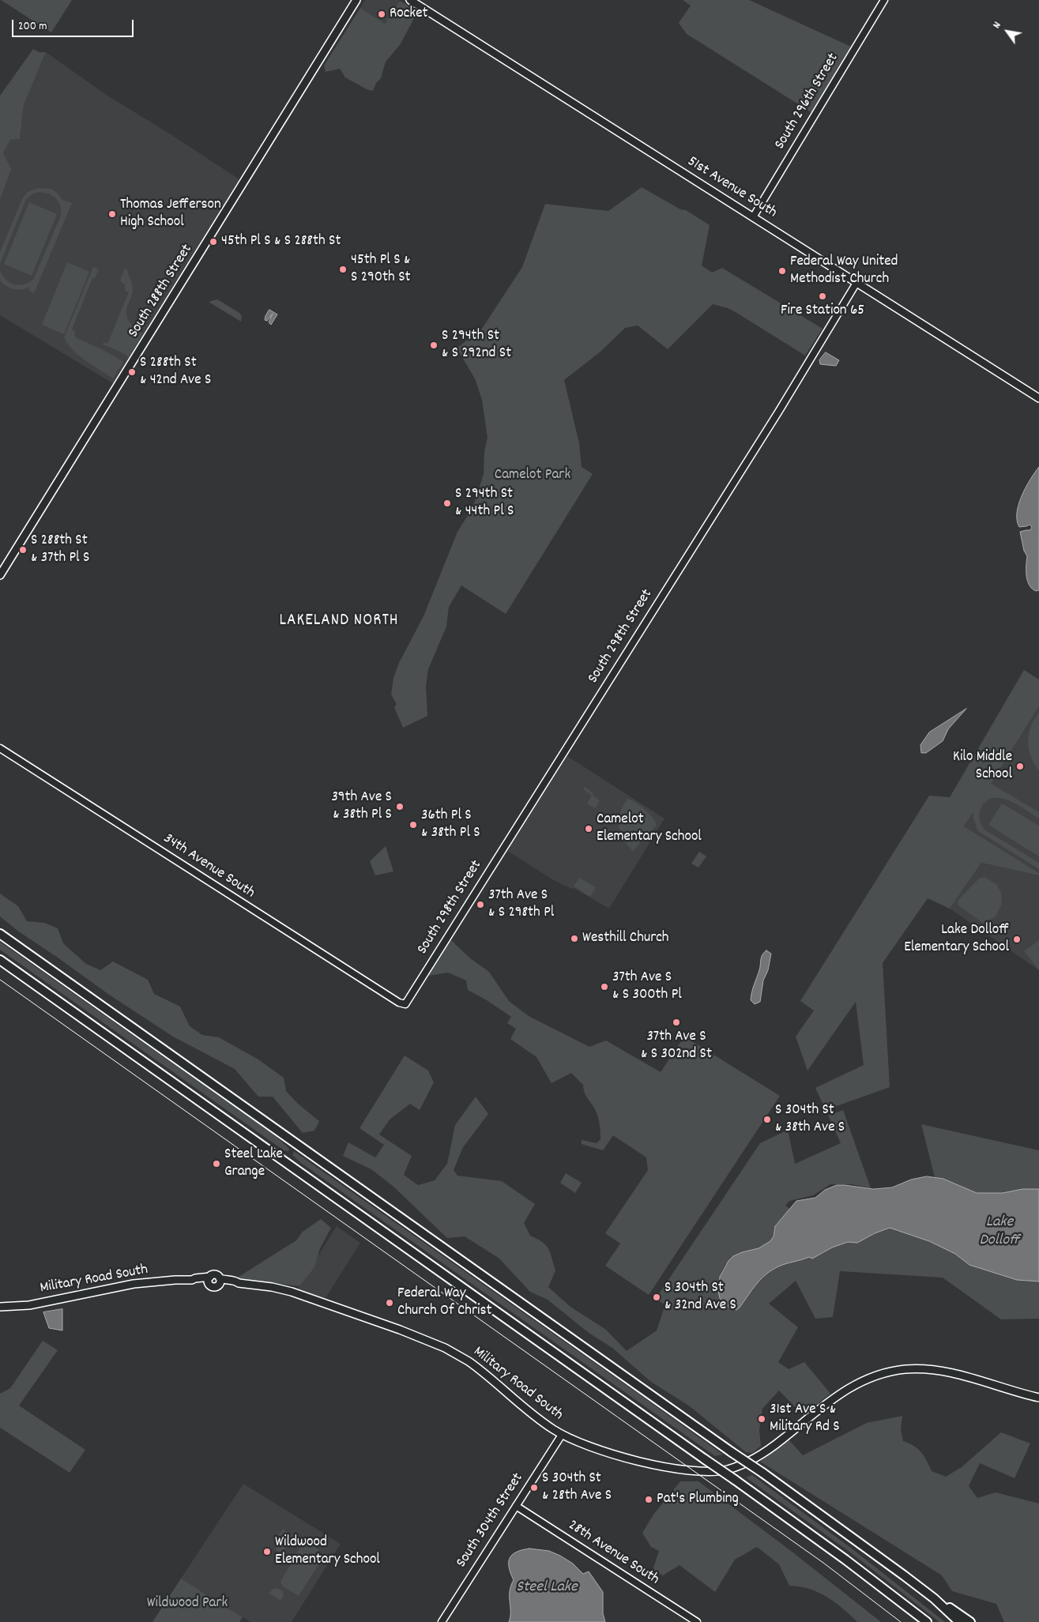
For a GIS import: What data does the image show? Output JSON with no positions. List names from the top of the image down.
{
  "streets": {
    "main road": ["51st Avenue South", "South 288th Street", "Military Road South"],
    "street": [
      "South 296th Street",
      "South 298th Street",
      "34th Avenue South",
      "South 304th Street",
      "28th Avenue South"
    ]
  },
  "crossings": [
    ["South 296th Street", "51st Avenue South"],
    ["51st Avenue South", "South 298th Street"],
    ["South 298th Street", "34th Avenue South"],
    ["Military Road South", "South 304th Street"],
    ["South 304th Street", "28th Avenue South"]
  ],
  "districts": ["LAKELAND NORTH"],
  "water": ["Lake Dolloff", "Steel Lake"],
  "parks": ["Camelot Park", "Wildwood Park"],
  "places": [
    "Rocket",
    "Thomas Jefferson High School",
    "45th Pl S & S 288th St",
    "45th Pl S & S 290th St",
    "Federal Way United Methodist Church",
    "Fire Station 65",
    "S 294th St & S 292nd St",
    "S 288th St & 42nd Ave S",
    "S 294th St & 44th Pl S",
    "S 288th St & 37th Pl S",
    "Kilo Middle School",
    "39th Ave S & 38th Pl S",
    "36th Pl S & 38th Pl S",
    "Camelot Elementary School",
    "37th Ave S & S 298th Pl",
    "Westhill Church",
    "Lake Dolloff Elementary School",
    "37th Ave S & S 300th Pl",
    "37th Ave S & S 302nd St",
    "S 304th St & 38th Ave S",
    "Steel Lake Grange",
    "S 304th St & 32nd Ave S",
    "Federal Way Church Of Christ",
    "31st Ave S & Military Rd S",
    "S 304th St & 28th Ave S",
    "Pat's Plumbing",
    "Wildwood Elementary School"
  ],
  "scale_bar": "200 m",
  "north": "top left"
}
